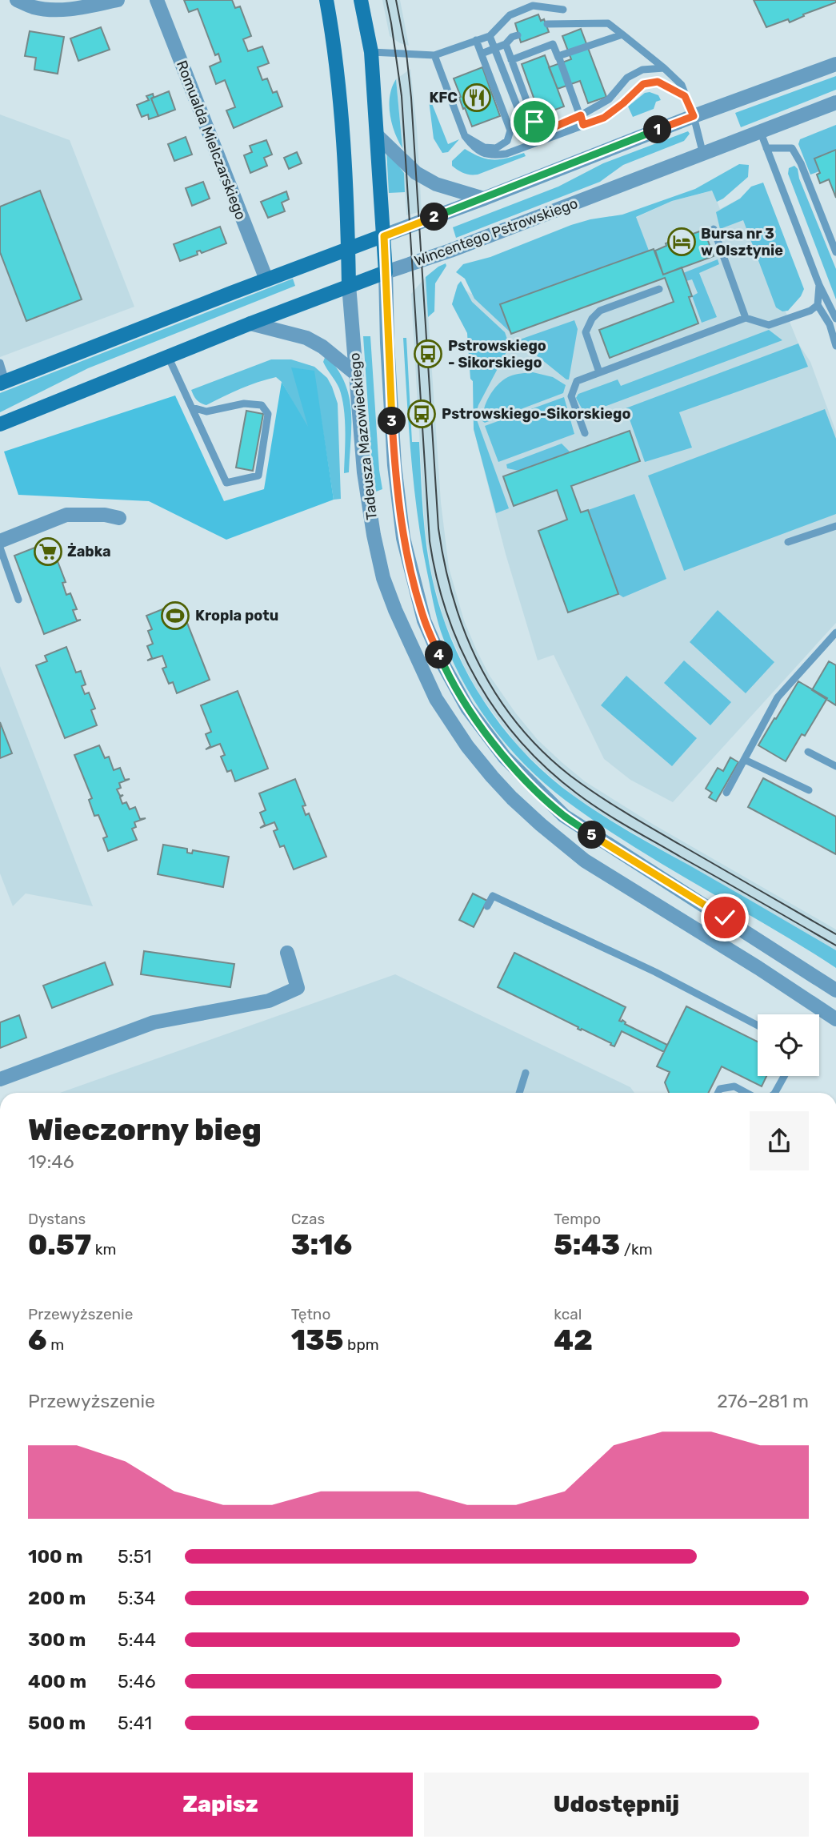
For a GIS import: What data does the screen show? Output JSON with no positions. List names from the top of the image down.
{
  "streets": {
    "main road": ["Wincentego Pstrowskiego", "Tadeusza Mazowieckiego"],
    "street": ["Romualda Mielczarskiego"]
  },
  "crossings": [
    ["Wincentego Pstrowskiego", "Tadeusza Mazowieckiego"]
  ],
  "places": {
    "restaurant": ["KFC"],
    "hotel": ["Bursa nr 3 w Olsztynie"],
    "bus stop": ["Pstrowskiego - Sikorskiego", "Pstrowskiego-Sikorskiego"],
    "supermarket": ["Żabka"],
    "sports": ["Kropla potu"]
  },
  "page": {
    "pins": [
      "1",
      "2",
      "3",
      "4",
      "5"
    ],
    "heading": ["Wieczorny bieg", "19:46"],
    "stats": [
      ["Dystans", "0.57 km"],
      ["Czas", "3:16"],
      ["Tempo", "5:43 /km"],
      ["Przewyższenie", "6 m"],
      ["Tętno", "135 bpm"],
      ["kcal", "42"]
    ],
    "chart": ["Przewyższenie", "276–281 m"],
    "list": [
      {
        "name": "100 m",
        "note": "5:51"
      },
      {
        "name": "200 m",
        "note": "5:34"
      },
      {
        "name": "300 m",
        "note": "5:44"
      },
      {
        "name": "400 m",
        "note": "5:46"
      },
      {
        "name": "500 m",
        "note": "5:41"
      }
    ],
    "buttons": ["Zapisz", "Udostępnij"]
  }
}
